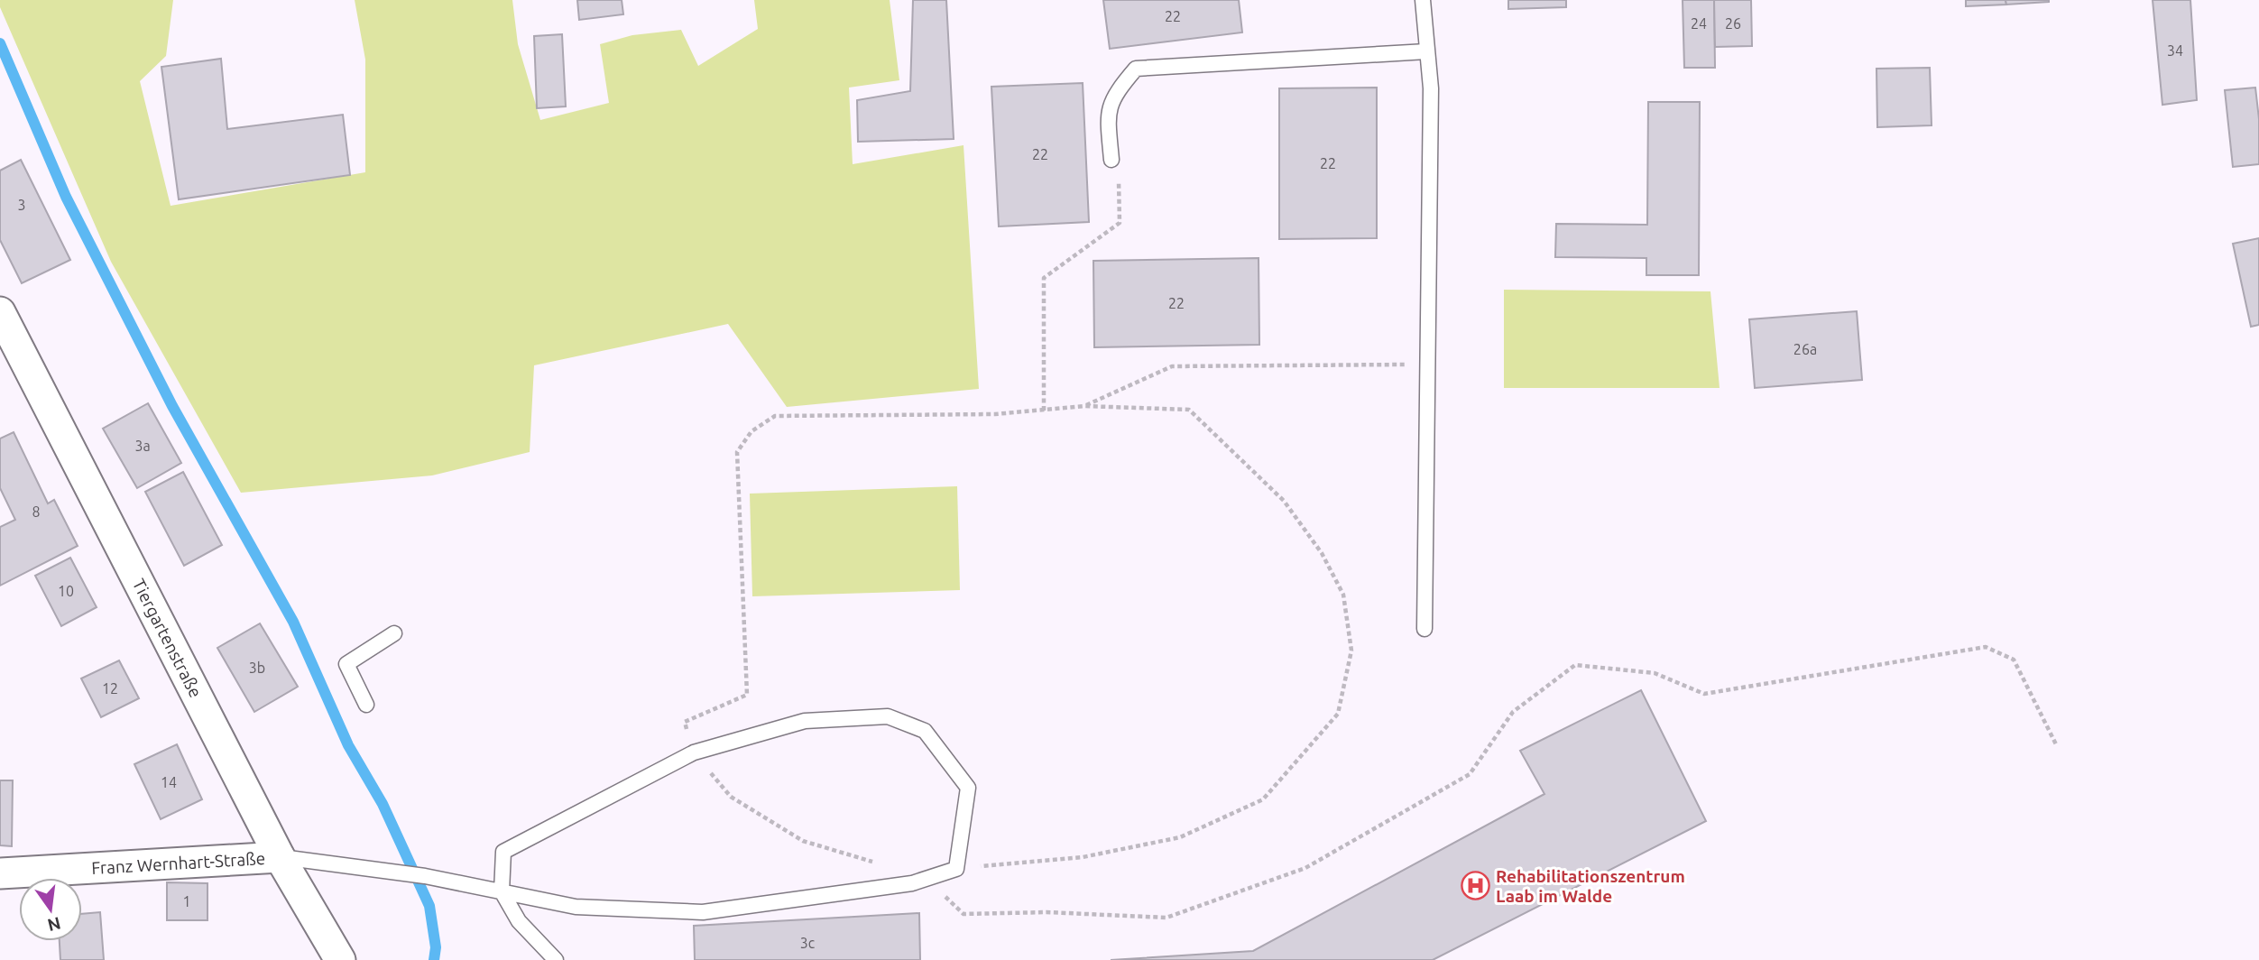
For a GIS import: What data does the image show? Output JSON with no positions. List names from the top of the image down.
{
  "streets": {
    "street": ["Tiergartenstraße", "Franz Wernhart-Straße"]
  },
  "crossings": [
    ["Tiergartenstraße", "Franz Wernhart-Straße"]
  ],
  "places": {
    "hospital": ["Rehabilitationszentrum Laab im Walde"]
  },
  "house_numbers": [
    "22",
    "24",
    "26",
    "34",
    "22",
    "22",
    "3",
    "22",
    "26a",
    "3a",
    "8",
    "10",
    "3b",
    "12",
    "14",
    "1",
    "3c"
  ],
  "north": "bottom"
}
